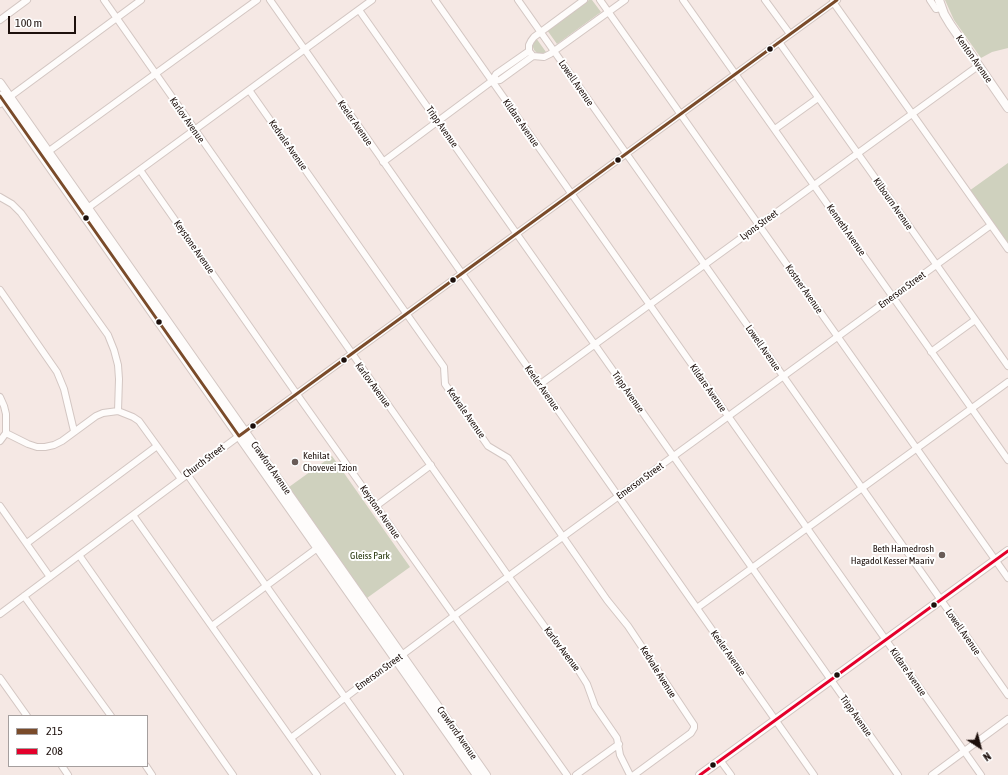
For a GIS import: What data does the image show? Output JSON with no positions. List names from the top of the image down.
{
  "streets": {
    "main road": ["Kenton Avenue", "Crawford Avenue"],
    "street": [
      "Lowell Avenue",
      "Karlov Avenue",
      "Keeler Avenue",
      "Kildare Avenue",
      "Tripp Avenue",
      "Kedvale Avenue",
      "Kilbourn Avenue",
      "Lyons Street",
      "Kenneth Avenue",
      "Keystone Avenue",
      "Kostner Avenue",
      "Emerson Street",
      "Church Street"
    ]
  },
  "crossings": [
    ["Kenton Avenue", "Lyons Street"],
    ["Lowell Avenue", "Lyons Street"],
    ["Lowell Avenue", "Emerson Street"],
    ["Lowell Avenue", "Church Street"],
    ["Karlov Avenue", "Emerson Street"],
    ["Karlov Avenue", "Church Street"],
    ["Keeler Avenue", "Lyons Street"],
    ["Keeler Avenue", "Emerson Street"],
    ["Keeler Avenue", "Church Street"],
    ["Kildare Avenue", "Lyons Street"],
    ["Kildare Avenue", "Emerson Street"],
    ["Kildare Avenue", "Church Street"],
    ["Tripp Avenue", "Lyons Street"],
    ["Tripp Avenue", "Emerson Street"],
    ["Tripp Avenue", "Church Street"],
    ["Kedvale Avenue", "Emerson Street"],
    ["Kedvale Avenue", "Church Street"],
    ["Kilbourn Avenue", "Lyons Street"],
    ["Kilbourn Avenue", "Emerson Street"],
    ["Kilbourn Avenue", "Church Street"],
    ["Lyons Street", "Kenneth Avenue"],
    ["Lyons Street", "Kostner Avenue"],
    ["Kenneth Avenue", "Emerson Street"],
    ["Kenneth Avenue", "Church Street"],
    ["Keystone Avenue", "Emerson Street"],
    ["Keystone Avenue", "Church Street"],
    ["Kostner Avenue", "Emerson Street"],
    ["Kostner Avenue", "Church Street"],
    ["Emerson Street", "Crawford Avenue"],
    ["Church Street", "Crawford Avenue"]
  ],
  "parks": ["Gleiss Park"],
  "places": ["Kehilat Chovevei Tzion", "Beth Hamedrosh Hagadol Kesser Maariv"],
  "lines": ["transit line 215", "transit line 208"],
  "legend": ["215", "208"],
  "scale_bar": "100 m",
  "north": "bottom right"
}
